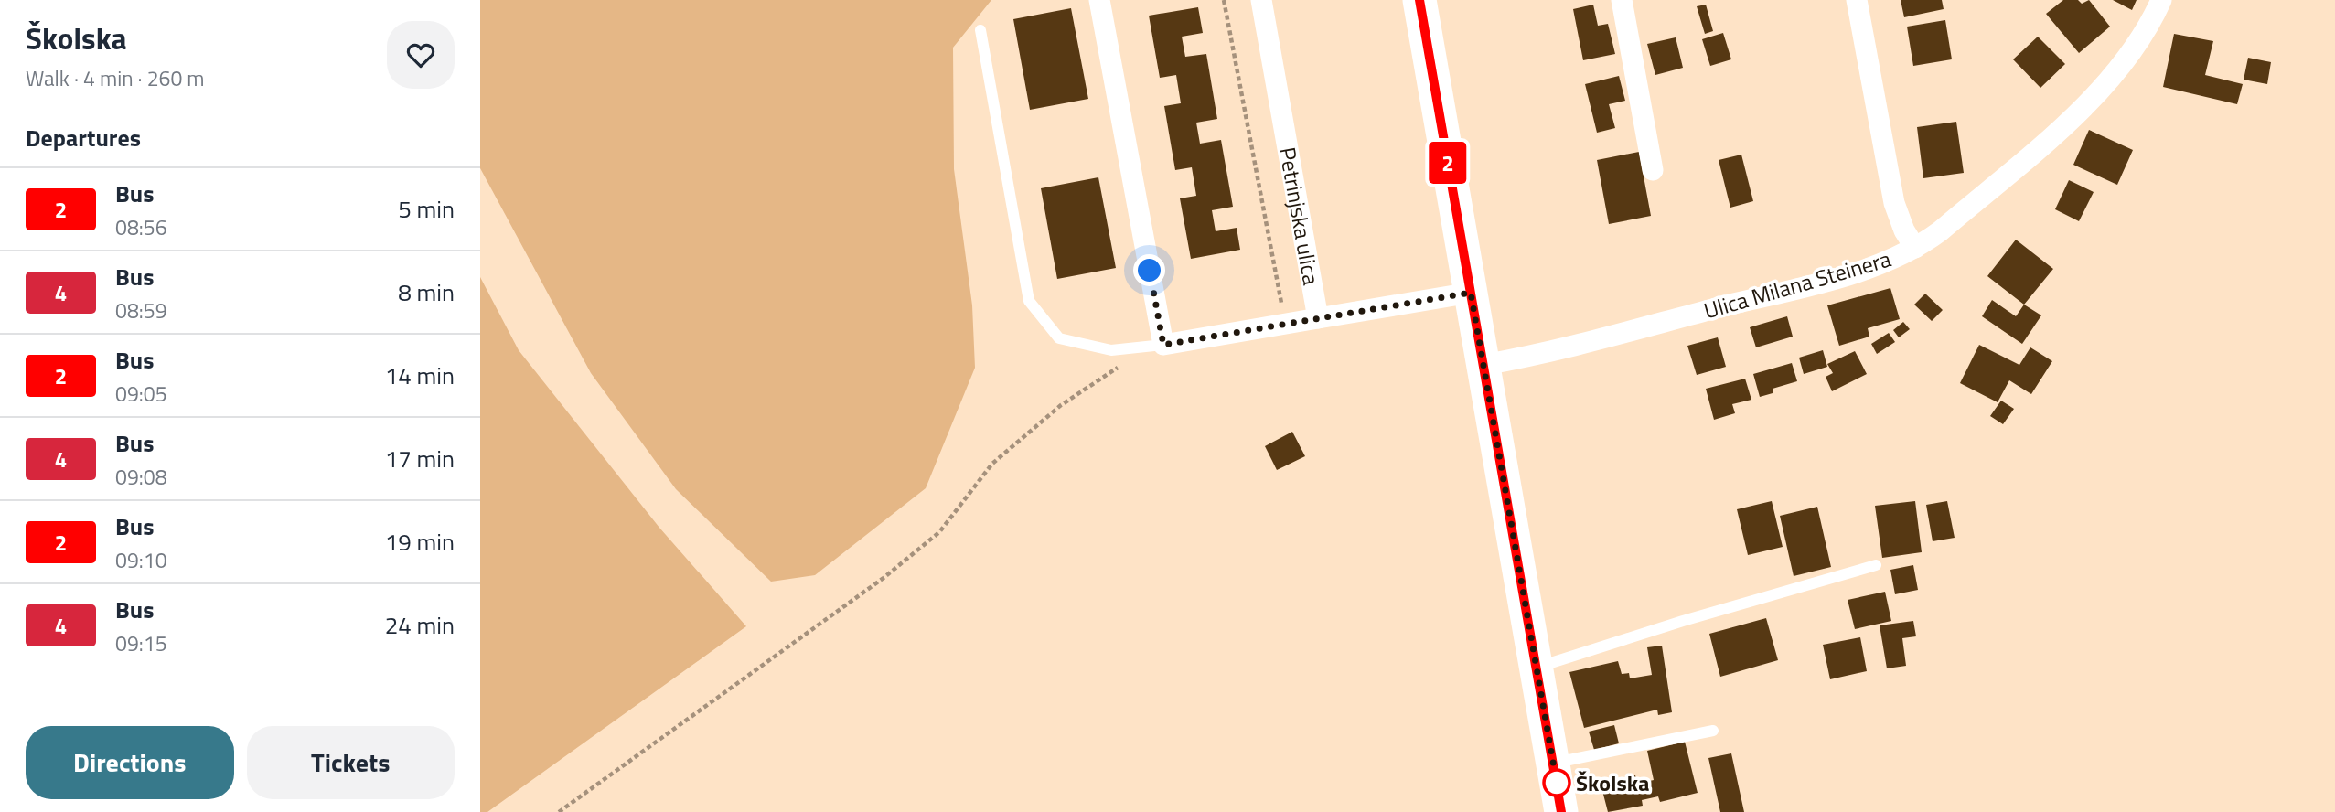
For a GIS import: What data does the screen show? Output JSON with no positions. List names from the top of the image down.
{
  "streets": {
    "street": ["Petrinjska ulica", "Ulica Milana Steinera"]
  },
  "places": ["Školska"],
  "lines": ["bus line 2"],
  "page": {
    "heading": [
      ["Školska", "Walk · 4 min · 260 m"],
      "Departures"
    ],
    "on_map": "2",
    "list": [
      {
        "mark": "2",
        "name": "Bus",
        "note": "08:56",
        "value": "5 min"
      },
      {
        "mark": "4",
        "name": "Bus",
        "note": "08:59",
        "value": "8 min"
      },
      {
        "mark": "2",
        "name": "Bus",
        "note": "09:05",
        "value": "14 min"
      },
      {
        "mark": "4",
        "name": "Bus",
        "note": "09:08",
        "value": "17 min"
      },
      {
        "mark": "2",
        "name": "Bus",
        "note": "09:10",
        "value": "19 min"
      },
      {
        "mark": "4",
        "name": "Bus",
        "note": "09:15",
        "value": "24 min"
      }
    ],
    "buttons": ["Directions", "Tickets"]
  }
}
